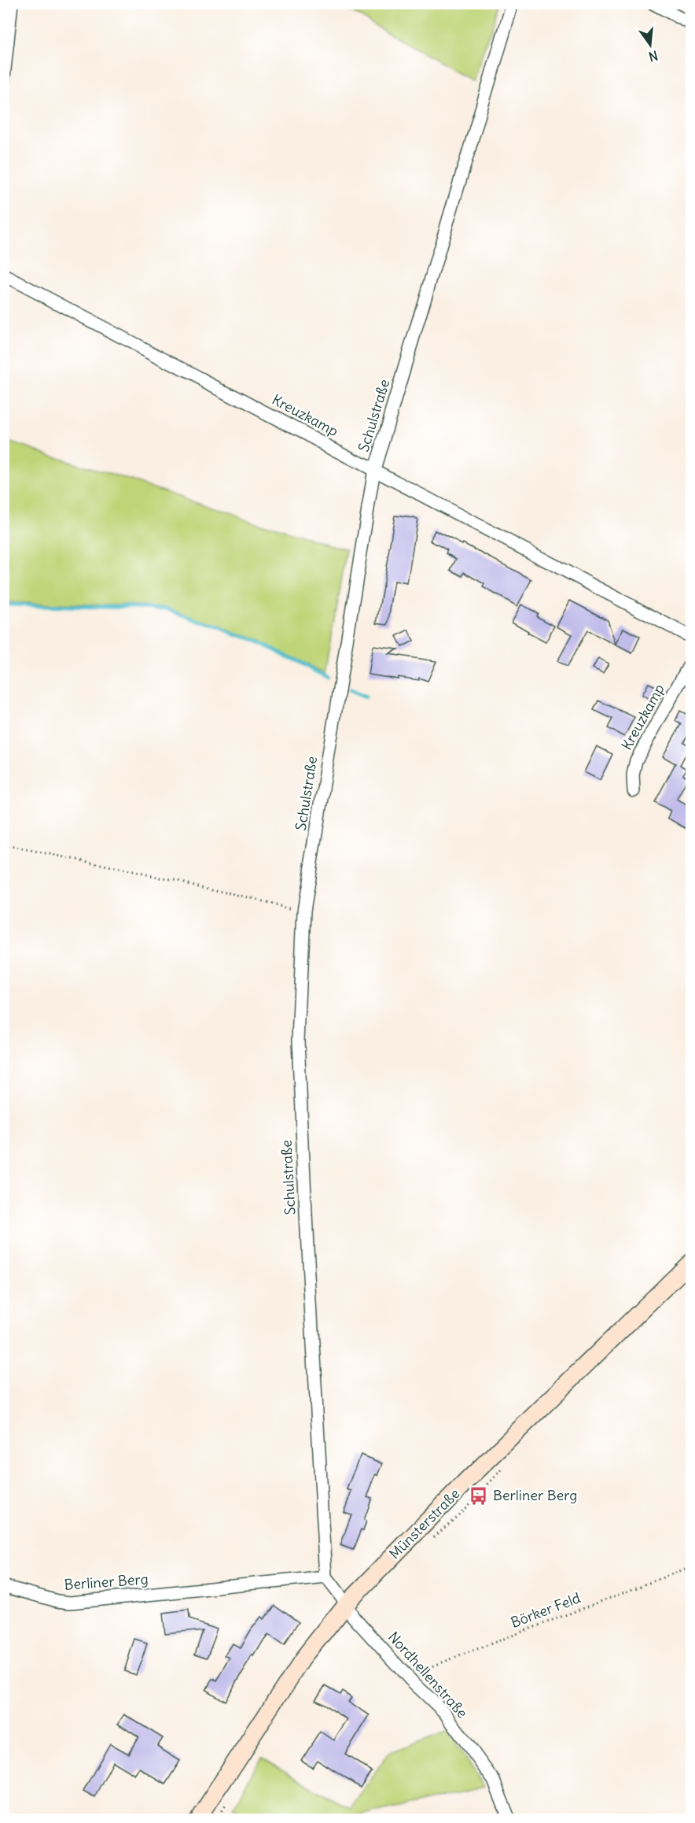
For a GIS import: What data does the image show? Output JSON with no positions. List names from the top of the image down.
{
  "streets": {
    "main road": ["Münsterstraße"],
    "street": [
      "Kreuzkamp",
      "Schulstraße",
      "Berliner Berg",
      "Nordhellenstraße"
    ],
    "path": ["Börker Feld"]
  },
  "crossings": [
    ["Kreuzkamp", "Schulstraße"],
    ["Schulstraße", "Berliner Berg"],
    ["Münsterstraße", "Nordhellenstraße"],
    ["Börker Feld", "Nordhellenstraße"]
  ],
  "places": {
    "bus stop": ["Berliner Berg"]
  },
  "north": "bottom"
}
